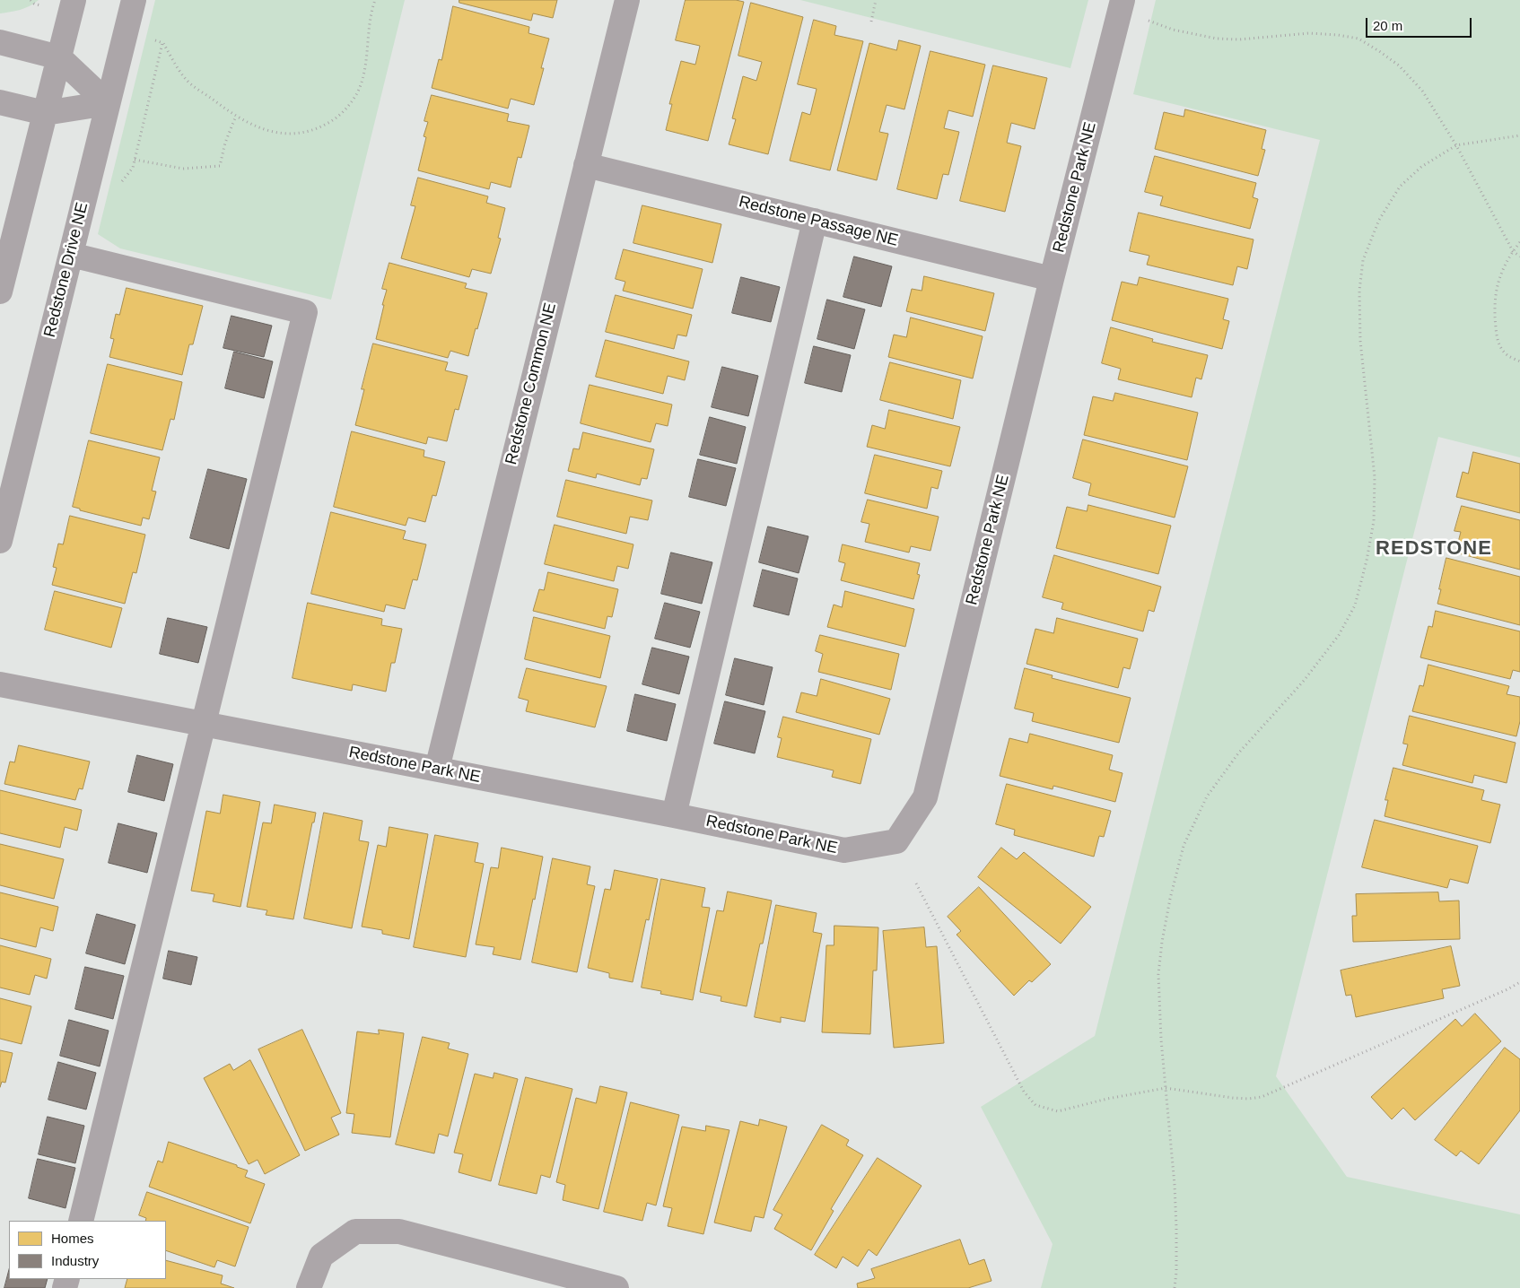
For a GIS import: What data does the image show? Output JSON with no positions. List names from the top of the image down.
{
  "streets": {
    "street": [
      "Redstone Park NE",
      "Redstone Passage NE",
      "Redstone Drive NE",
      "Redstone Common NE"
    ]
  },
  "crossings": [
    ["Redstone Park NE", "Redstone Passage NE"],
    ["Redstone Park NE", "Redstone Common NE"],
    ["Redstone Passage NE", "Redstone Common NE"]
  ],
  "districts": ["REDSTONE"],
  "legend": ["Homes", "Industry"],
  "scale_bar": "20 m"
}
